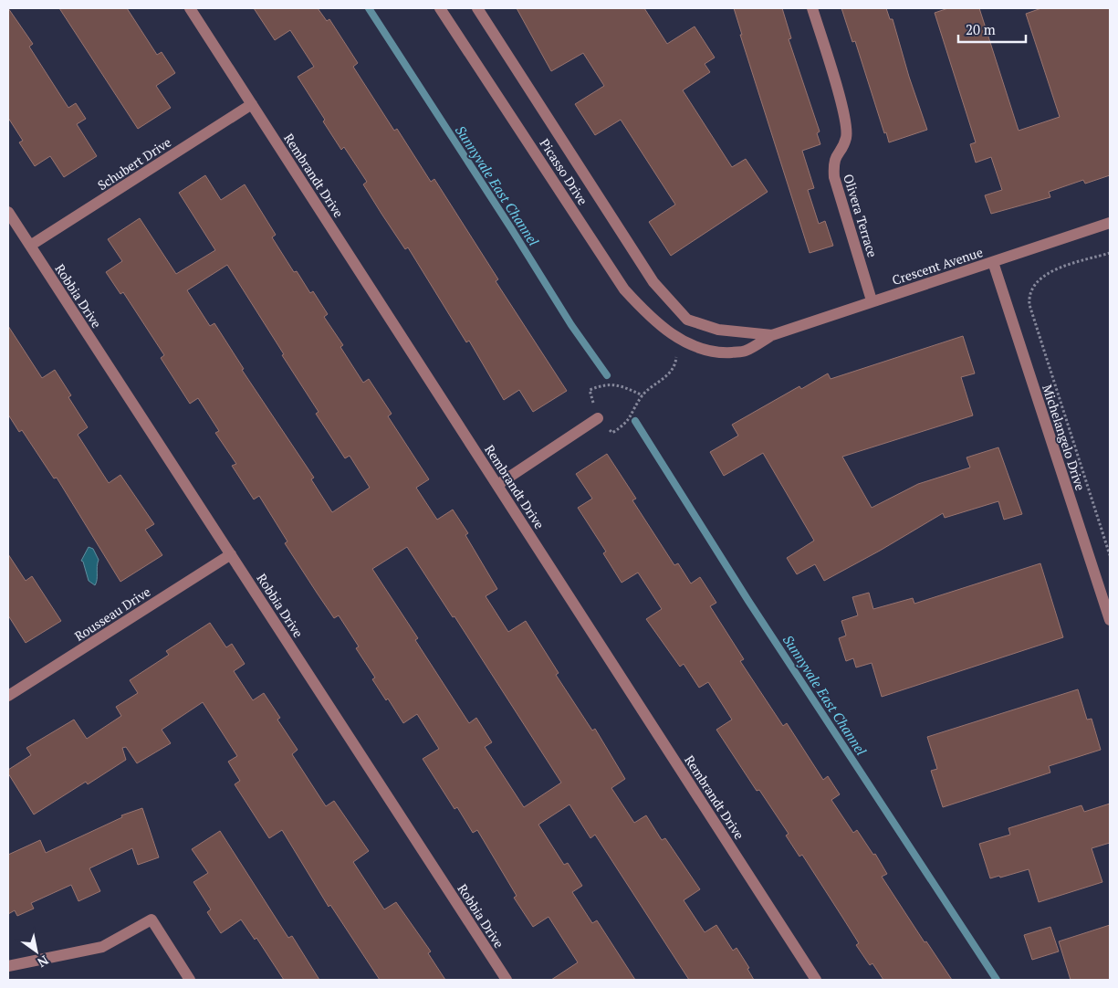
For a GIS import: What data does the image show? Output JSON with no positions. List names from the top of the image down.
{
  "streets": {
    "street": [
      "Schubert Drive",
      "Picasso Drive",
      "Rembrandt Drive",
      "Olivera Terrace",
      "Crescent Avenue",
      "Robbia Drive",
      "Michelangelo Drive",
      "Rousseau Drive"
    ]
  },
  "crossings": [
    ["Schubert Drive", "Rembrandt Drive"],
    ["Schubert Drive", "Robbia Drive"],
    ["Picasso Drive", "Crescent Avenue"],
    ["Olivera Terrace", "Crescent Avenue"],
    ["Crescent Avenue", "Michelangelo Drive"],
    ["Robbia Drive", "Rousseau Drive"]
  ],
  "water": ["Sunnyvale East Channel"],
  "scale_bar": "20 m",
  "north": "bottom right"
}
